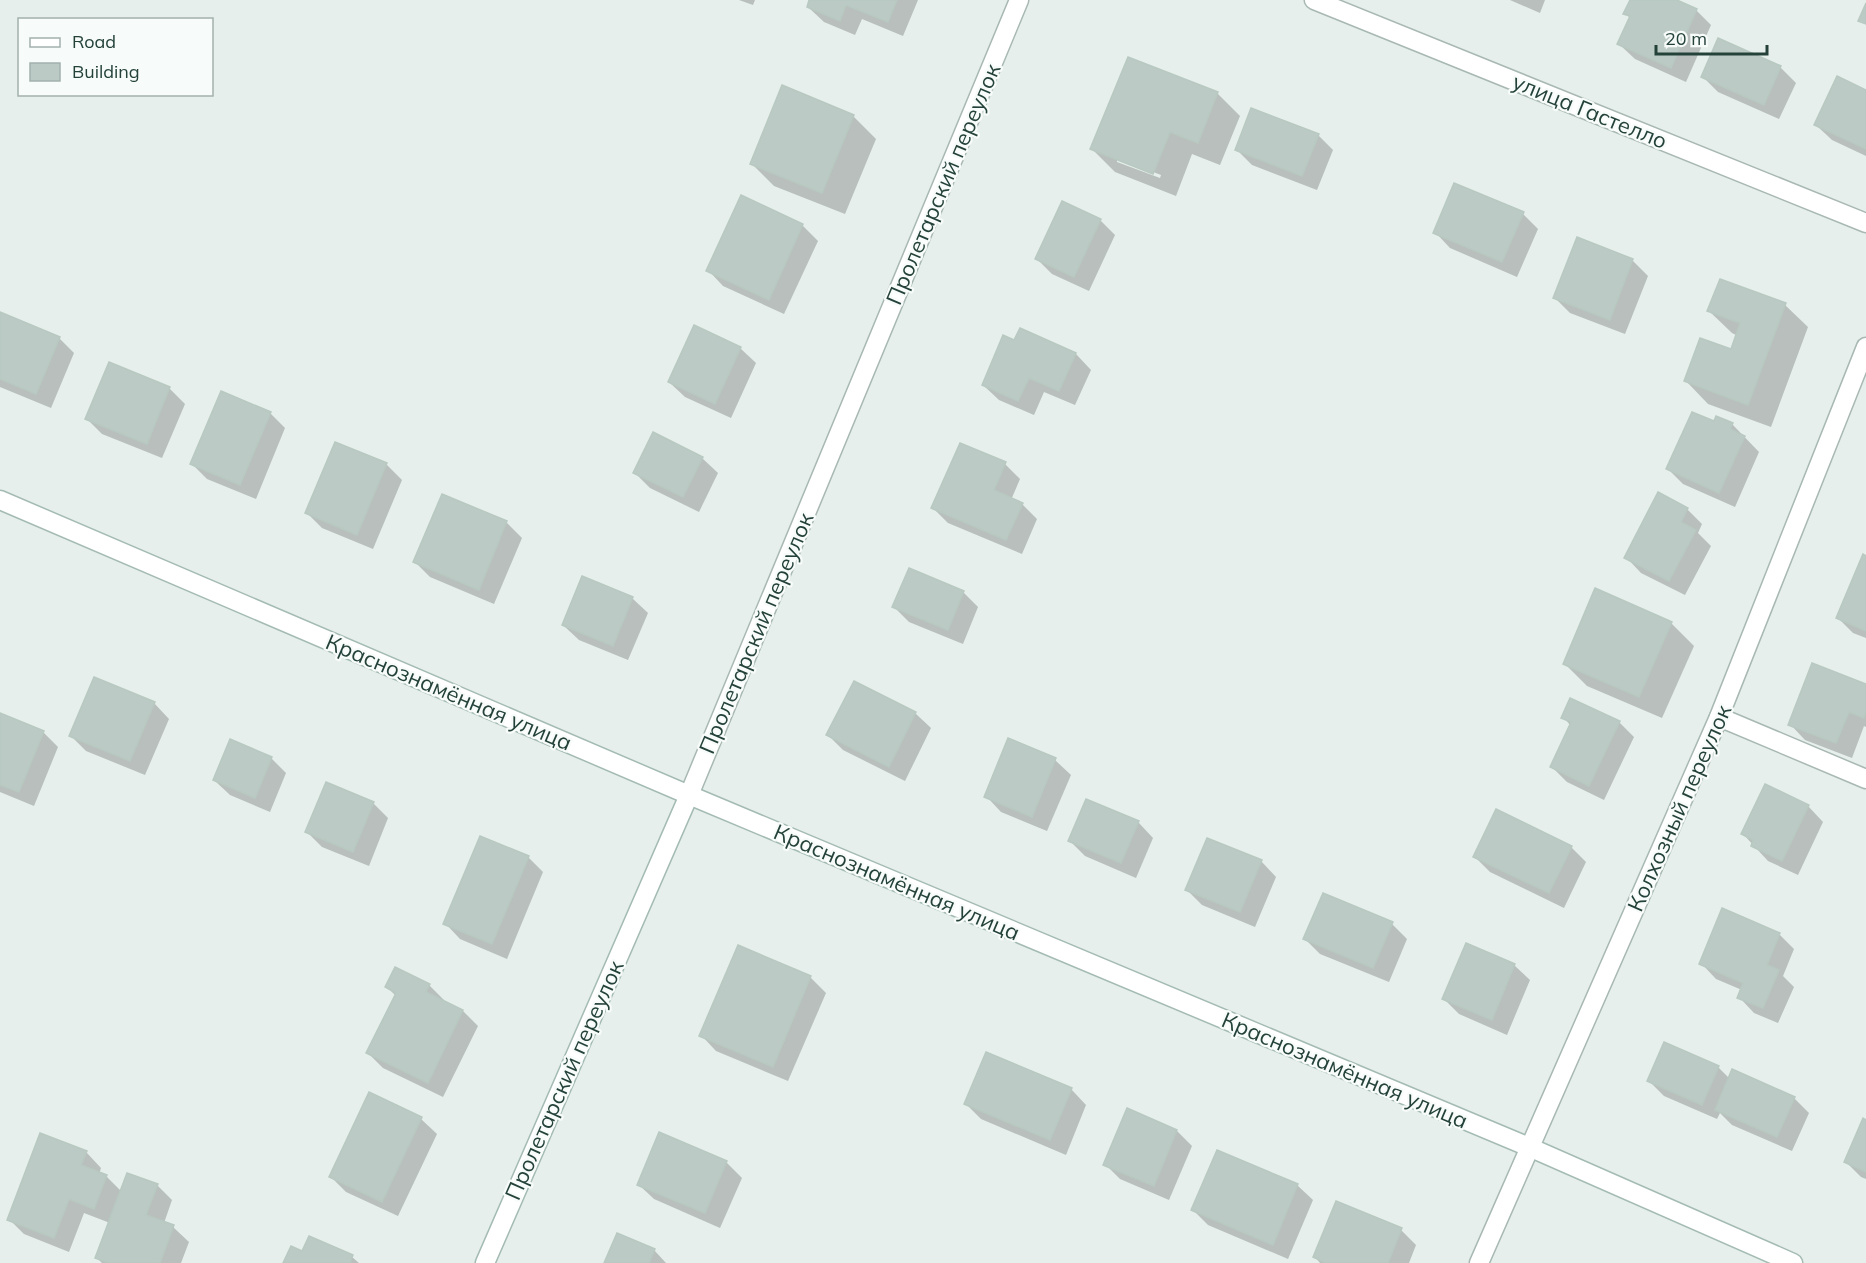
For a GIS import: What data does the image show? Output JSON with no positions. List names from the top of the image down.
{
  "streets": {
    "street": [
      "улица Гастелло",
      "Пролетарский переулок",
      "Краснознамённая улица",
      "Колхозный переулок"
    ]
  },
  "crossings": [
    ["Пролетарский переулок", "Краснознамённая улица"],
    ["Краснознамённая улица", "Колхозный переулок"]
  ],
  "legend": ["Road", "Building"],
  "scale_bar": "20 m"
}
